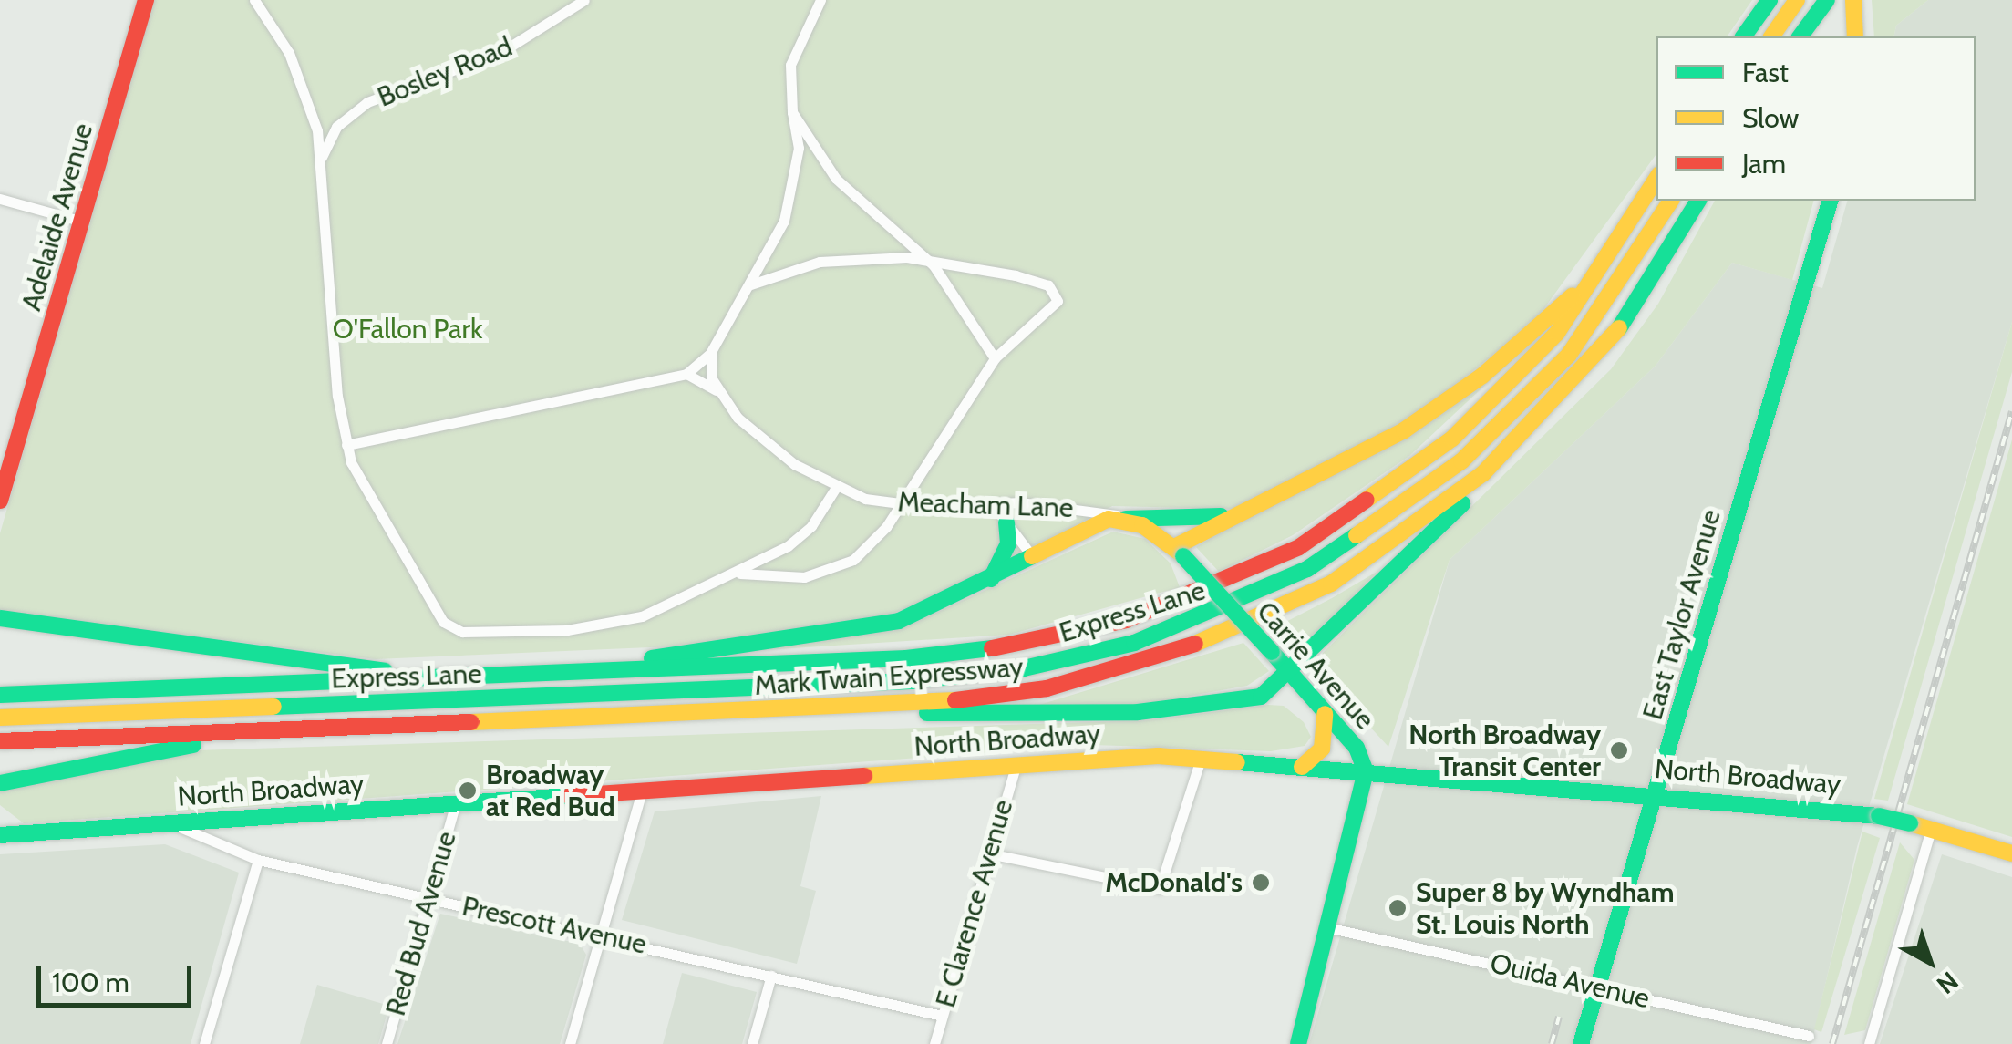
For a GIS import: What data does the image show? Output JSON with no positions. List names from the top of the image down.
{
  "streets": {
    "main road": [
      "Adelaide Avenue",
      "Express Lane",
      "East Taylor Avenue",
      "Carrie Avenue",
      "Mark Twain Expressway",
      "North Broadway"
    ],
    "street": [
      "Bosley Road",
      "Meacham Lane",
      "E Clarence Avenue",
      "Red Bud Avenue",
      "Prescott Avenue",
      "Ouida Avenue"
    ]
  },
  "crossings": [
    ["Meacham Lane", "Carrie Avenue"],
    ["East Taylor Avenue", "North Broadway"],
    ["East Taylor Avenue", "Ouida Avenue"],
    ["Carrie Avenue", "North Broadway"],
    ["Carrie Avenue", "Ouida Avenue"],
    ["North Broadway", "E Clarence Avenue"],
    ["North Broadway", "Red Bud Avenue"],
    ["North Broadway", "Prescott Avenue"],
    ["E Clarence Avenue", "Prescott Avenue"],
    ["Red Bud Avenue", "Prescott Avenue"]
  ],
  "parks": ["O'Fallon Park"],
  "places": [
    "North Broadway Transit Center",
    "Broadway at Red Bud",
    "McDonald's",
    "Super 8 by Wyndham St. Louis North"
  ],
  "legend": ["Fast", "Slow", "Jam"],
  "scale_bar": "100 m",
  "north": "bottom right"
}
